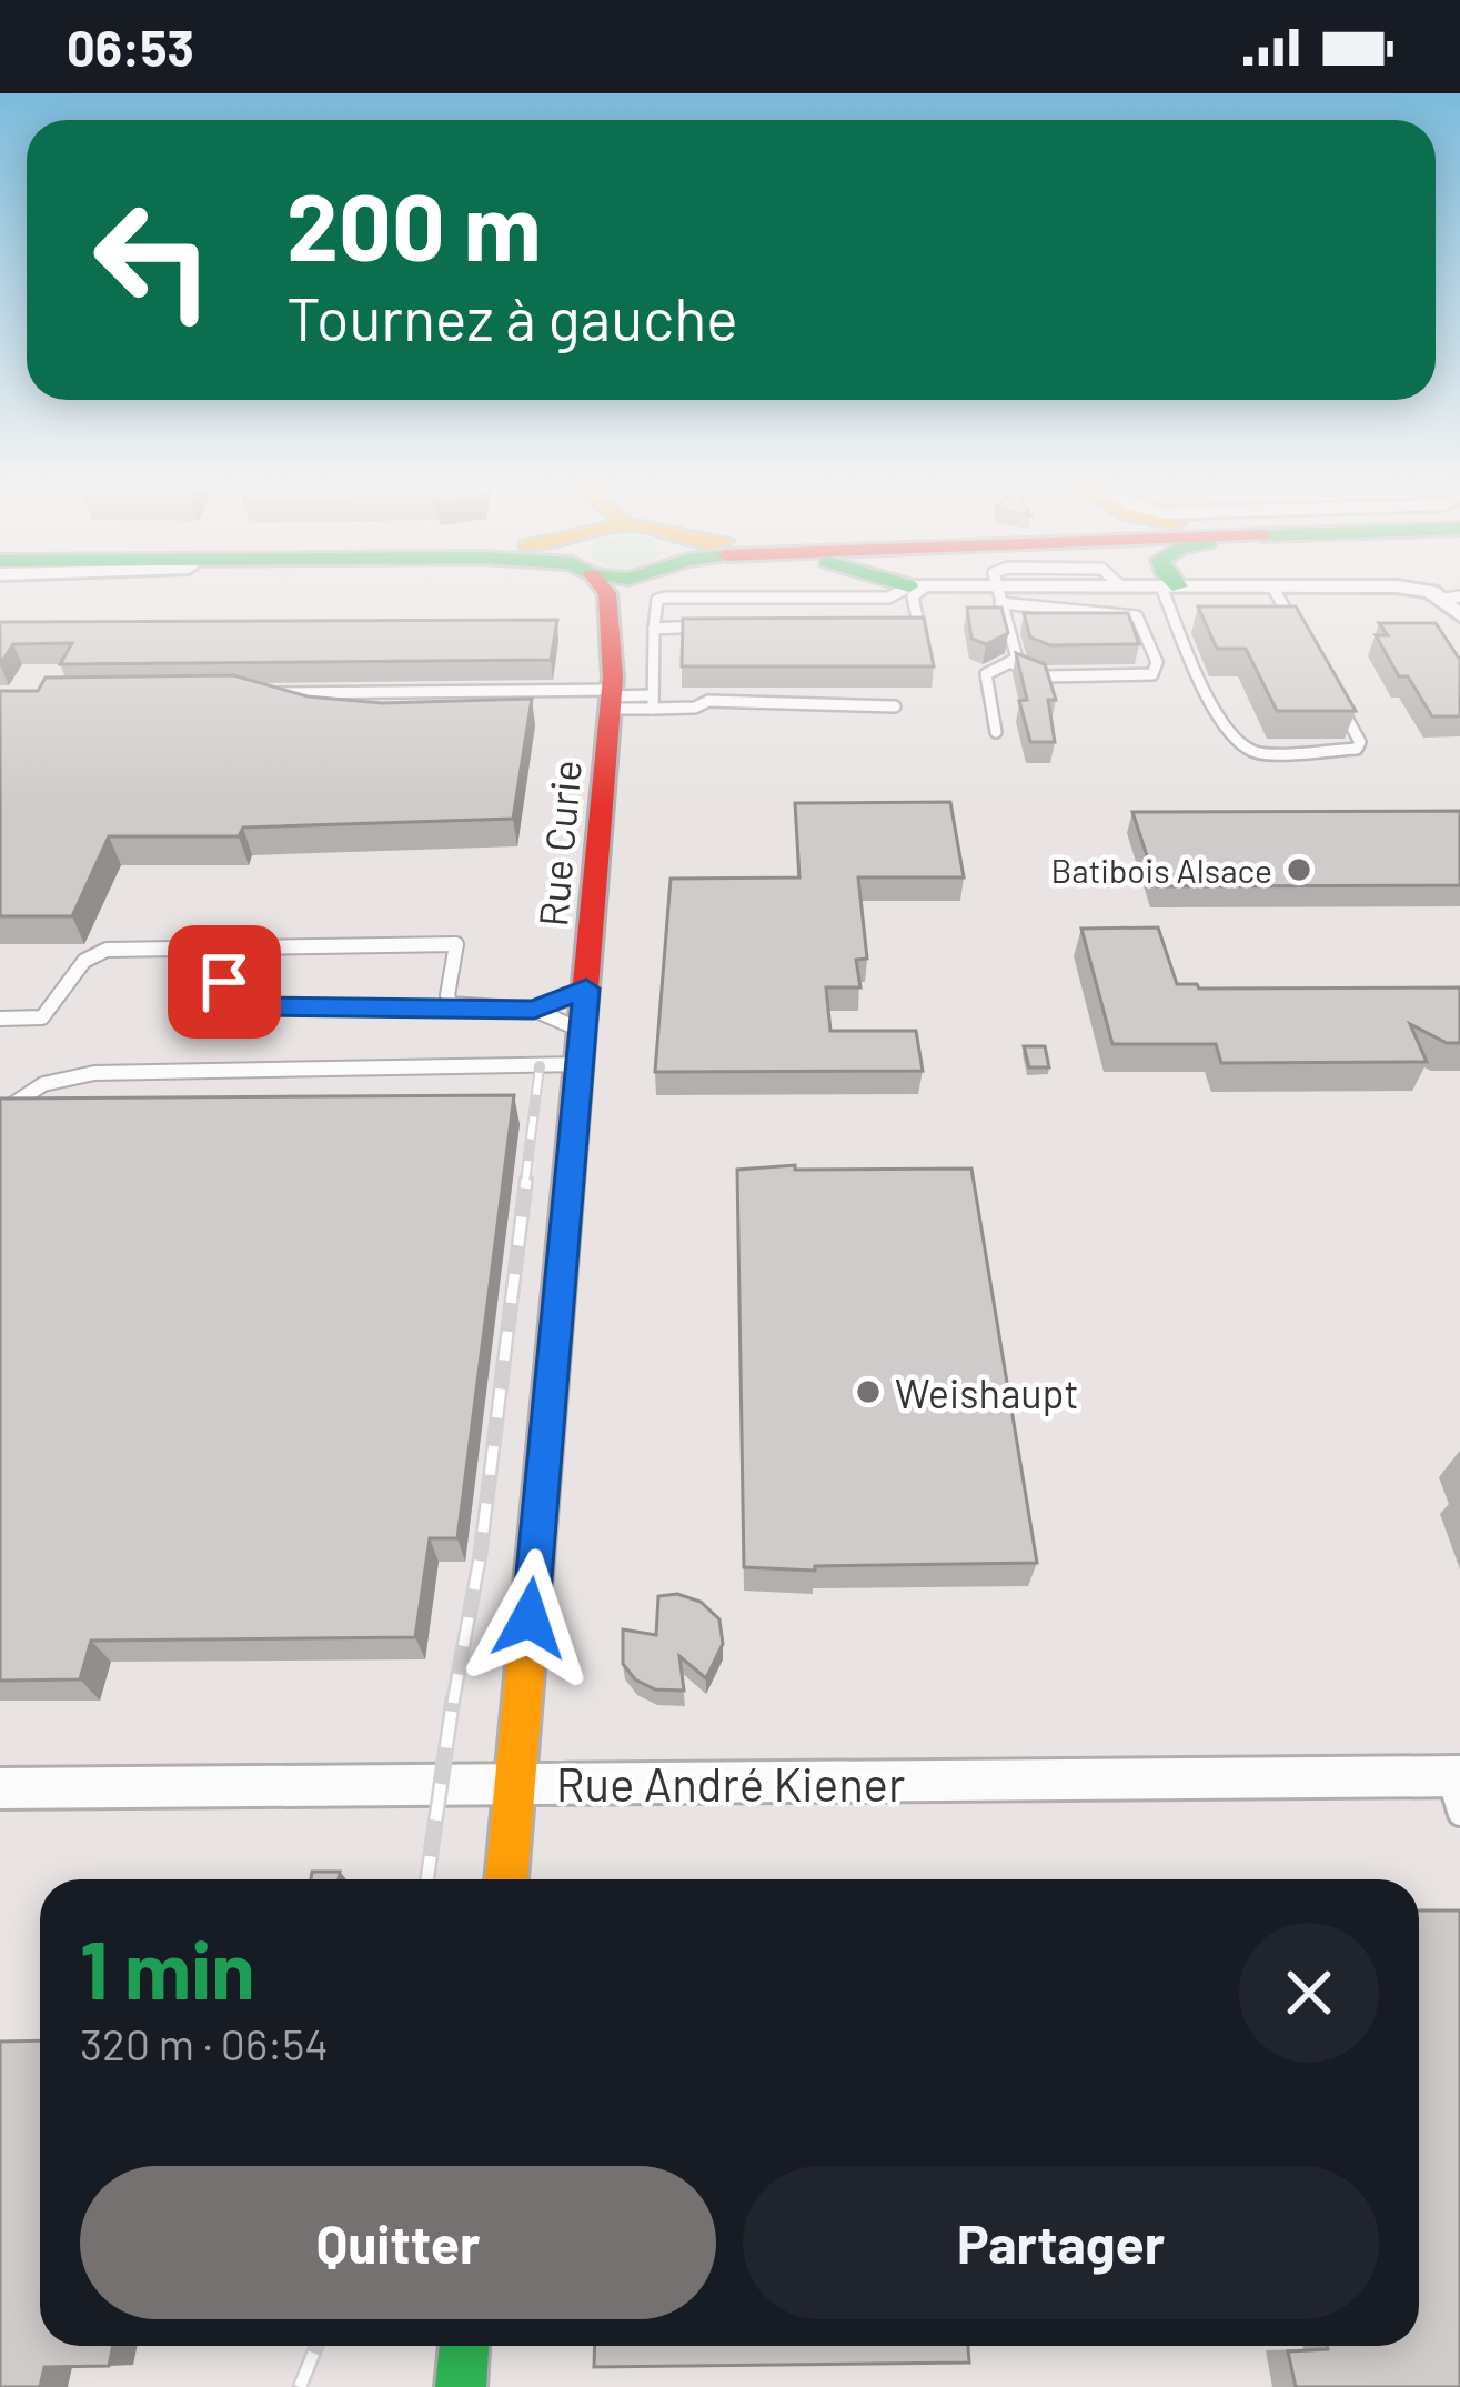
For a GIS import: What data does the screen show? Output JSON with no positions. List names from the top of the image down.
{
  "streets": {
    "main road": ["Rue Curie"],
    "street": ["Rue André Kiener"]
  },
  "crossings": [
    ["Rue Curie", "Rue André Kiener"]
  ],
  "places": ["Batibois Alsace", "Weishaupt"],
  "page": {
    "status": "06:53",
    "turn": ["200 m", "Tournez à gauche"],
    "heading": ["1 min", "320 m · 06:54"],
    "buttons": ["Quitter", "Partager"]
  }
}
